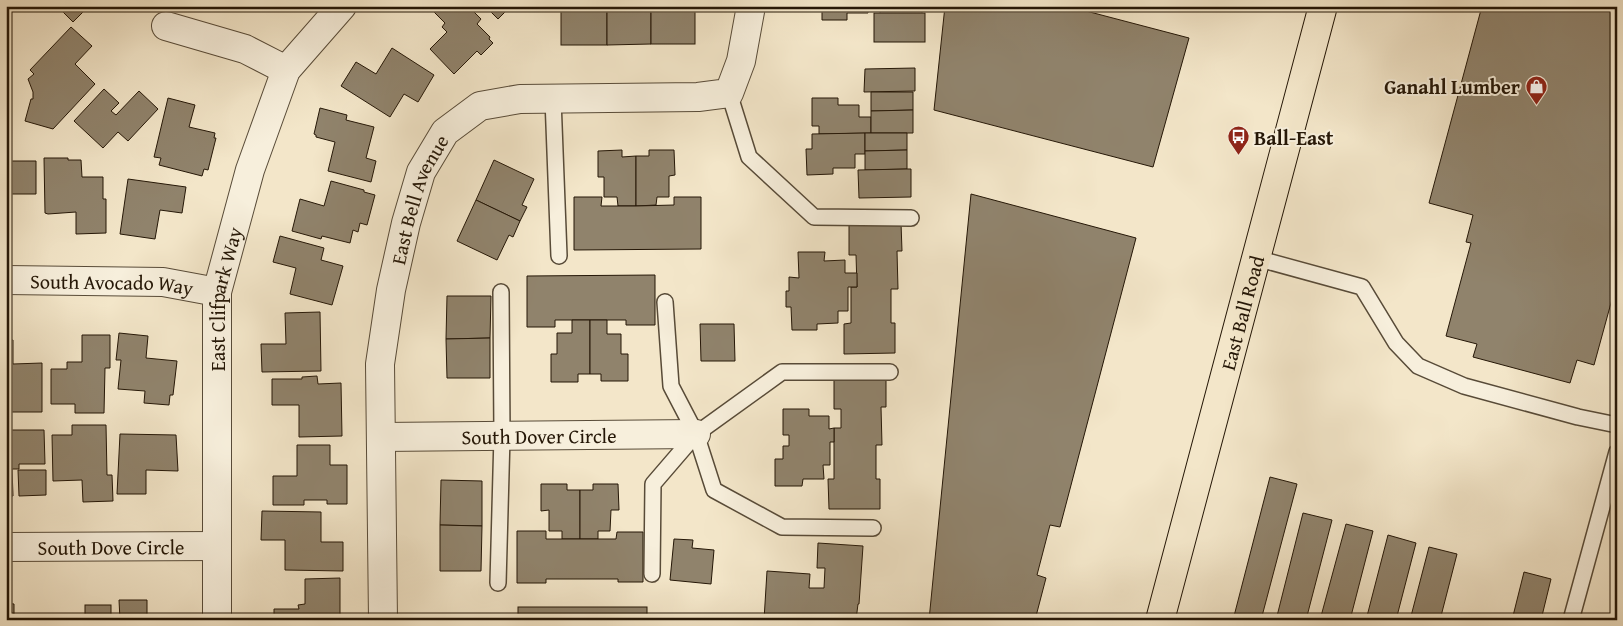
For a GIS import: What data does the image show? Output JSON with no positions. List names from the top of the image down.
{
  "streets": {
    "main road": ["East Ball Road"],
    "street": [
      "East Bell Avenue",
      "South Avocado Way",
      "East Clifpark Way",
      "South Dover Circle",
      "South Dove Circle"
    ]
  },
  "crossings": [
    ["East Bell Avenue", "South Dover Circle"],
    ["South Avocado Way", "East Clifpark Way"],
    ["East Clifpark Way", "South Dove Circle"]
  ],
  "places": {
    "shop": ["Ganahl Lumber"],
    "bus stop": ["Ball-East"]
  }
}
